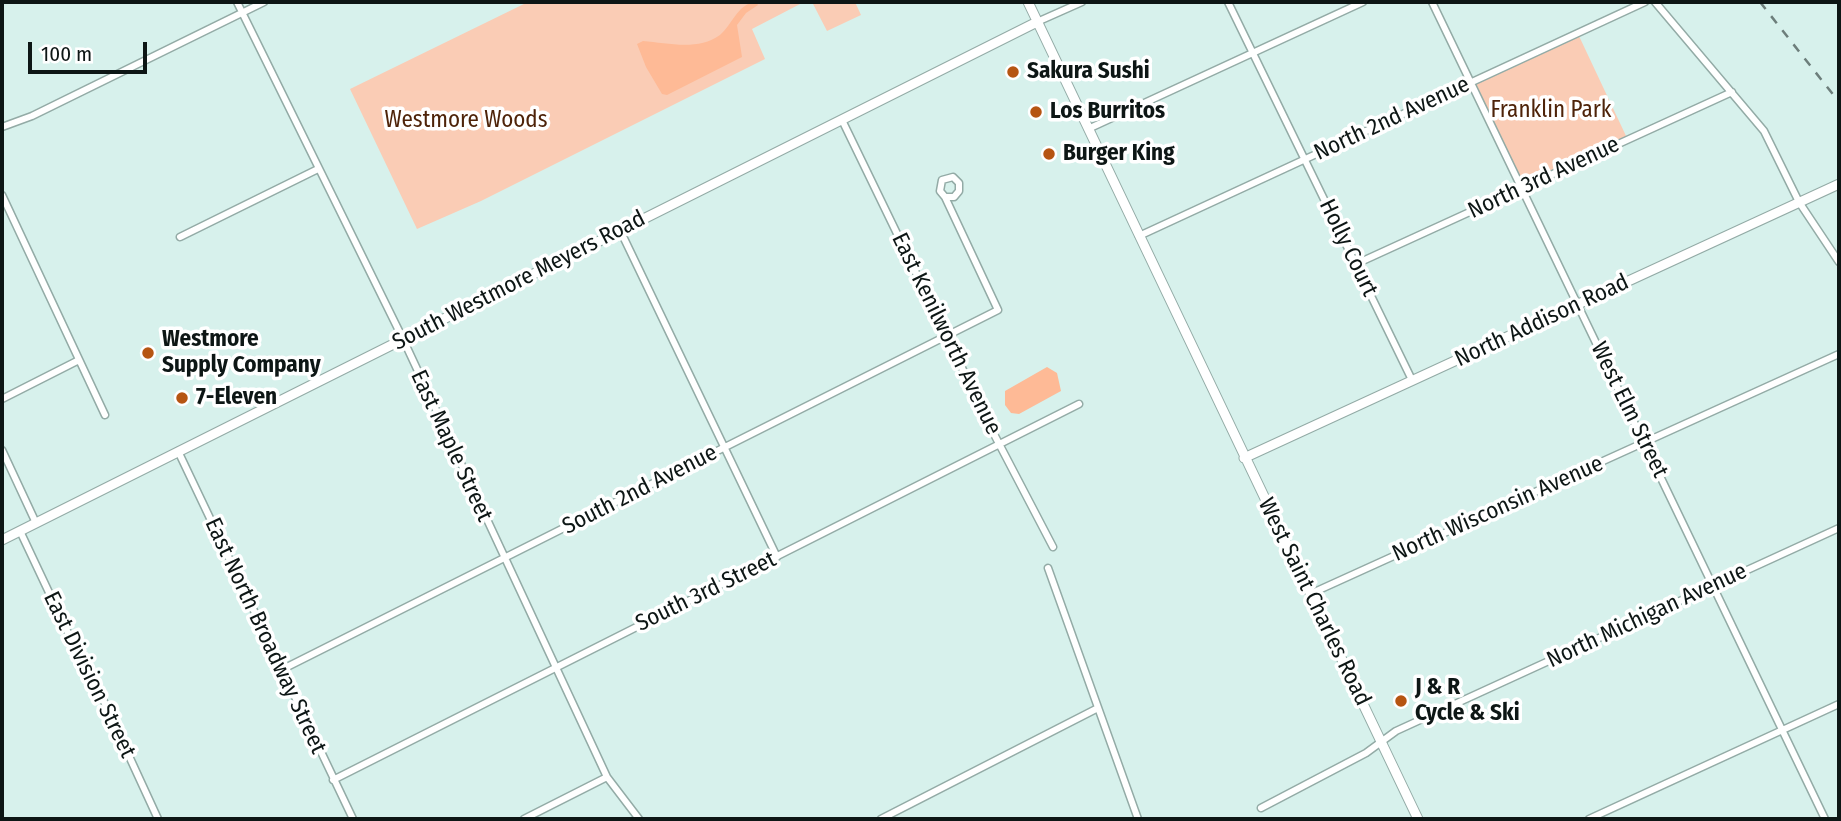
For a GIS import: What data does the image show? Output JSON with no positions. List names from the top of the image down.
{
  "streets": {
    "street": [
      "North 2nd Avenue",
      "North 3rd Avenue",
      "Holly Court",
      "South Westmore Meyers Road",
      "North Addison Road",
      "East Kenilworth Avenue",
      "West Elm Street",
      "East Maple Street",
      "South 2nd Avenue",
      "North Wisconsin Avenue",
      "South 3rd Street",
      "West Saint Charles Road",
      "North Michigan Avenue",
      "East North Broadway Street",
      "East Division Street"
    ]
  },
  "crossings": [
    ["North 2nd Avenue", "Holly Court"],
    ["North 2nd Avenue", "West Elm Street"],
    ["North 2nd Avenue", "West Saint Charles Road"],
    ["North 3rd Avenue", "Holly Court"],
    ["North 3rd Avenue", "West Elm Street"],
    ["Holly Court", "North Addison Road"],
    ["South Westmore Meyers Road", "East Kenilworth Avenue"],
    ["South Westmore Meyers Road", "East Maple Street"],
    ["South Westmore Meyers Road", "West Saint Charles Road"],
    ["South Westmore Meyers Road", "East North Broadway Street"],
    ["South Westmore Meyers Road", "East Division Street"],
    ["North Addison Road", "West Elm Street"],
    ["North Addison Road", "West Saint Charles Road"],
    ["East Kenilworth Avenue", "South 2nd Avenue"],
    ["East Kenilworth Avenue", "South 3rd Street"],
    ["West Elm Street", "North Wisconsin Avenue"],
    ["West Elm Street", "North Michigan Avenue"],
    ["East Maple Street", "South 2nd Avenue"],
    ["East Maple Street", "South 3rd Street"],
    ["South 2nd Avenue", "East North Broadway Street"],
    ["North Wisconsin Avenue", "West Saint Charles Road"],
    ["South 3rd Street", "East North Broadway Street"],
    ["West Saint Charles Road", "North Michigan Avenue"]
  ],
  "parks": ["Franklin Park", "Westmore Woods"],
  "places": [
    "Sakura Sushi",
    "Los Burritos",
    "Burger King",
    "Westmore Supply Company",
    "7-Eleven",
    "J & R Cycle & Ski"
  ],
  "scale_bar": "100 m"
}
